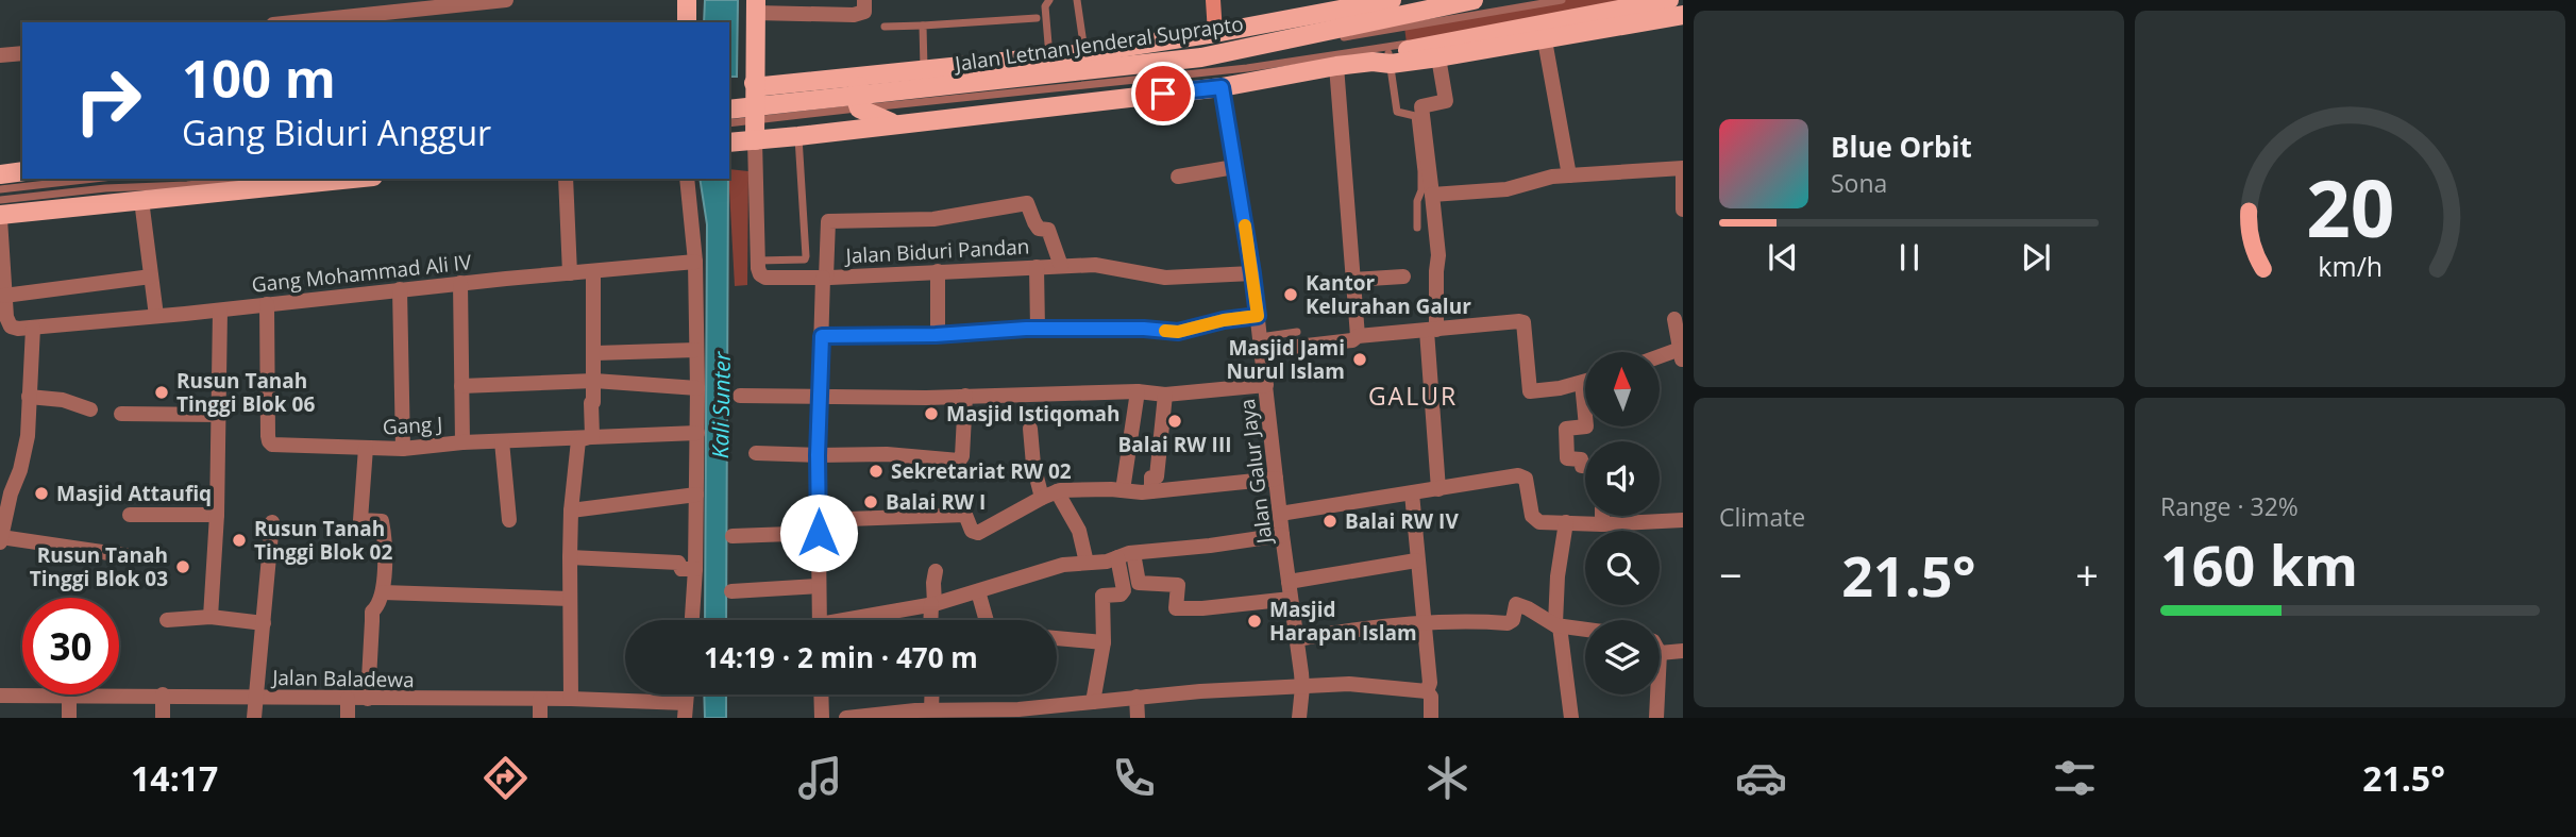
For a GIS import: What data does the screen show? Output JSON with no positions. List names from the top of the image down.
{
  "streets": {
    "main road": ["Jalan Letnan Jenderal Suprapto"],
    "street": [
      "Jalan Biduri Pandan",
      "Gang Mohammad Ali IV",
      "Gang J",
      "Jalan Galur Jaya",
      "Jalan Baladewa"
    ]
  },
  "crossings": [
    ["Jalan Biduri Pandan", "Jalan Galur Jaya"],
    ["Gang Mohammad Ali IV", "Gang J"]
  ],
  "districts": ["GALUR"],
  "water": ["Kali Sunter"],
  "places": [
    "Kantor Kelurahan Galur",
    "Masjid Jami Nurul Islam",
    "Rusun Tanah Tinggi Blok 06",
    "Masjid Istiqomah",
    "Balai RW III",
    "Sekretariat RW 02",
    "Masjid Attaufiq",
    "Balai RW I",
    "Balai RW IV",
    "Rusun Tanah Tinggi Blok 02",
    "Rusun Tanah Tinggi Blok 03",
    "Masjid Harapan Islam"
  ],
  "north": "top",
  "page": {
    "turn": ["100 m", "Gang Biduri Anggur"],
    "song": ["Blue Orbit", "Sona"],
    "tile": [
      "Climate",
      ["Range · 32%", "160 km"]
    ],
    "heat": ["−", "21.5°", "+"],
    "limit": "30",
    "trip": "14:19 · 2 min · 470 m",
    "tabs": ["14:17", "21.5°"],
    "gauge": ["20", "km/h"]
  }
}
